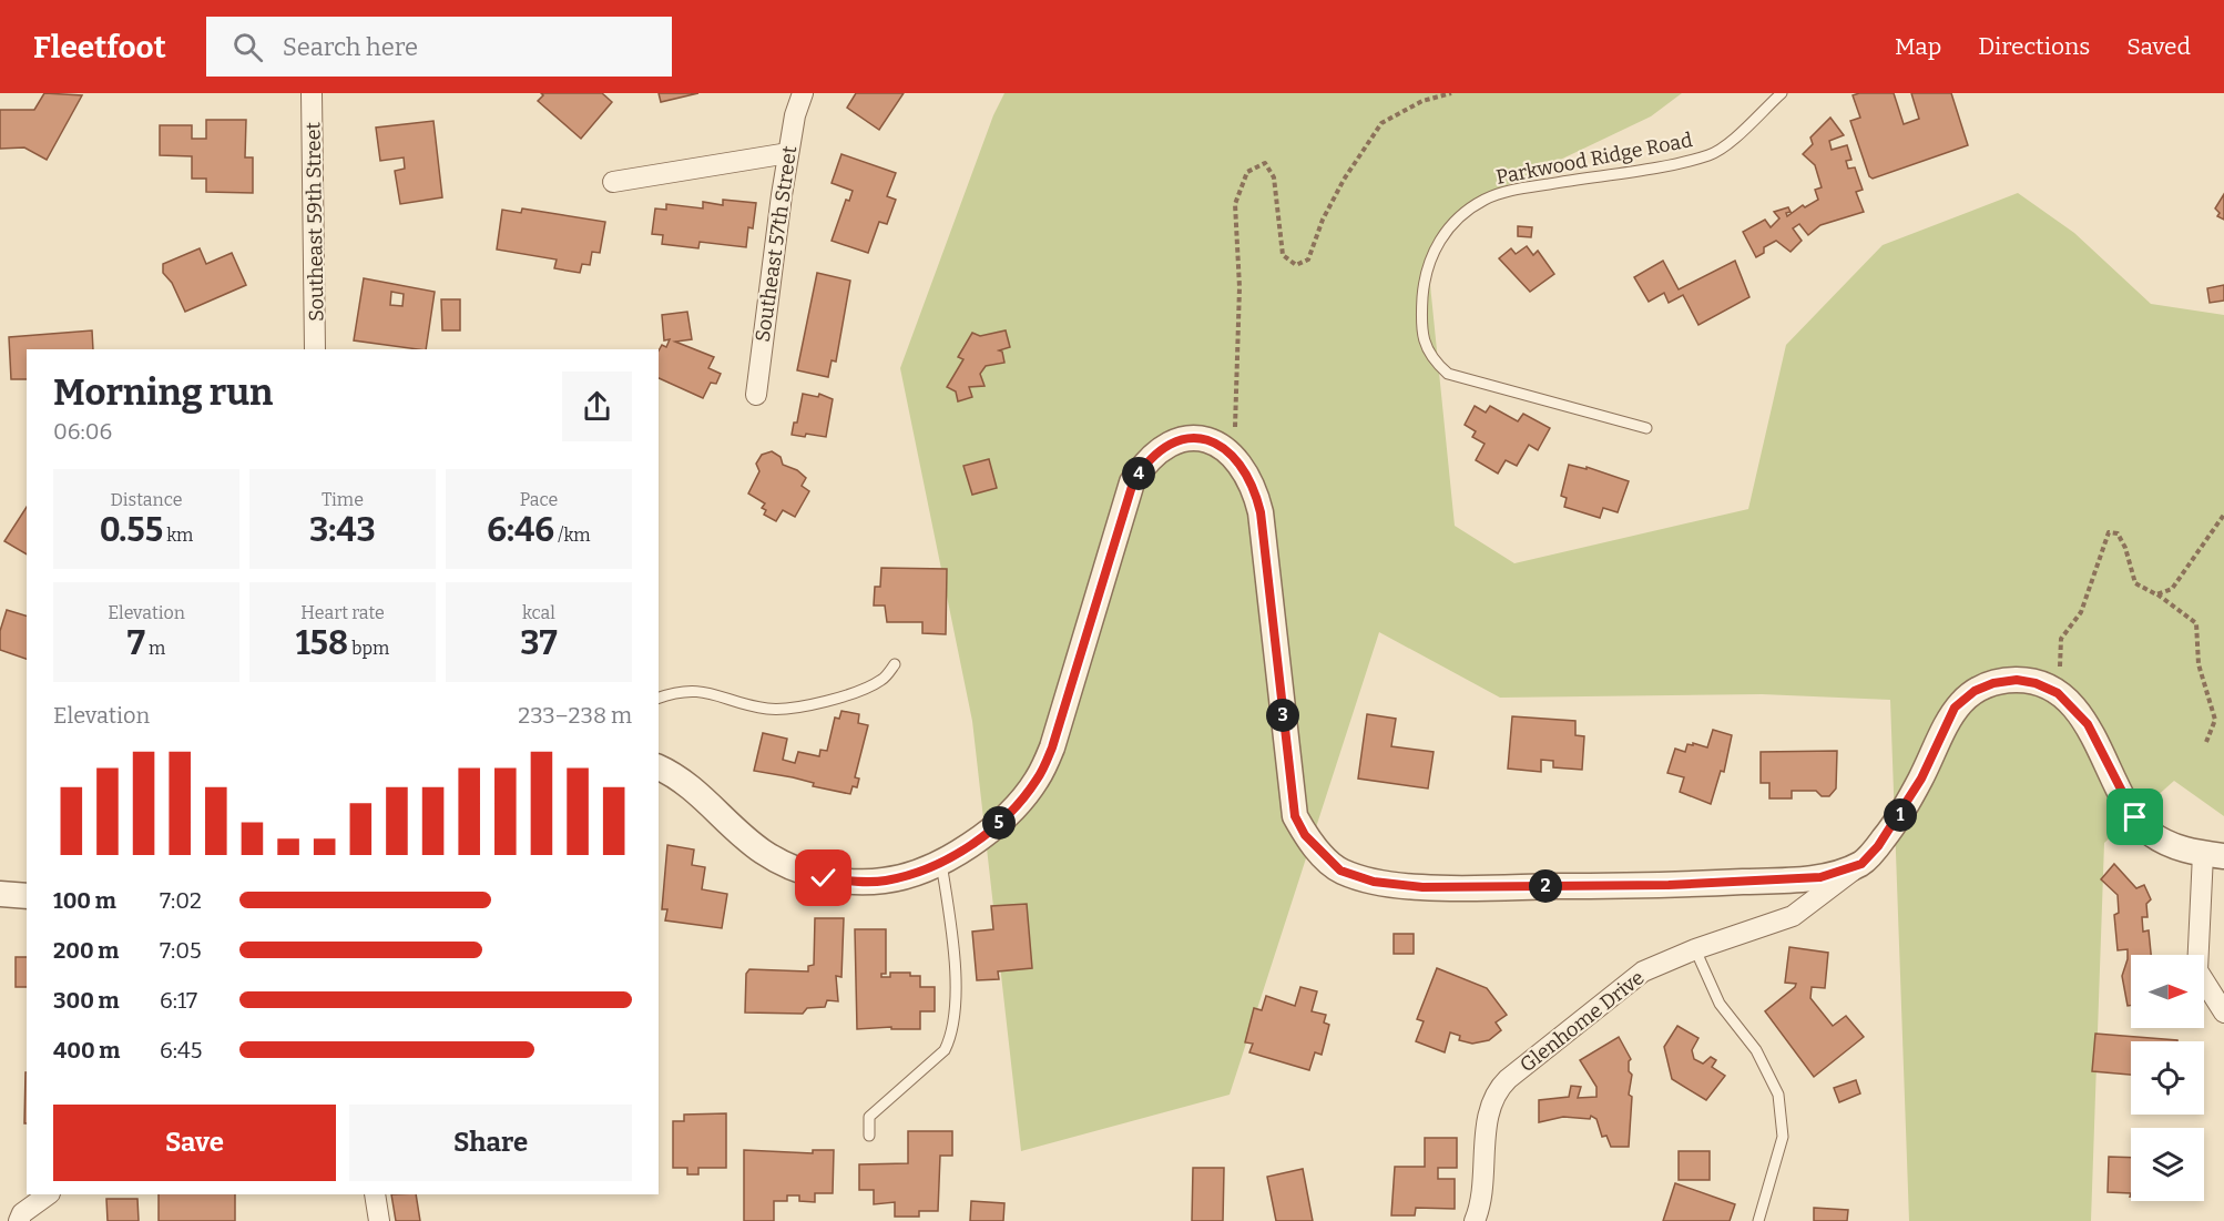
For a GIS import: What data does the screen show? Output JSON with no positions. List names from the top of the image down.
{
  "streets": {
    "street": ["Southeast 59th Street", "Southeast 57th Street", "Glenhome Drive"],
    "lane": ["Parkwood Ridge Road"]
  },
  "north": "right",
  "page": {
    "header": "Fleetfoot",
    "search": "Search here",
    "nav": ["Map", "Directions", "Saved"],
    "heading": ["Morning run", "06:06"],
    "pins": [
      "4",
      "3",
      "1",
      "5",
      "2"
    ],
    "stats": [
      ["Distance", "0.55 km"],
      ["Time", "3:43"],
      ["Pace", "6:46 /km"],
      ["Elevation", "7 m"],
      ["Heart rate", "158 bpm"],
      ["kcal", "37"]
    ],
    "chart": ["Elevation", "233–238 m"],
    "list": [
      {
        "name": "100 m",
        "note": "7:02"
      },
      {
        "name": "200 m",
        "note": "7:05"
      },
      {
        "name": "300 m",
        "note": "6:17"
      },
      {
        "name": "400 m",
        "note": "6:45"
      }
    ],
    "buttons": ["Save", "Share"]
  }
}
